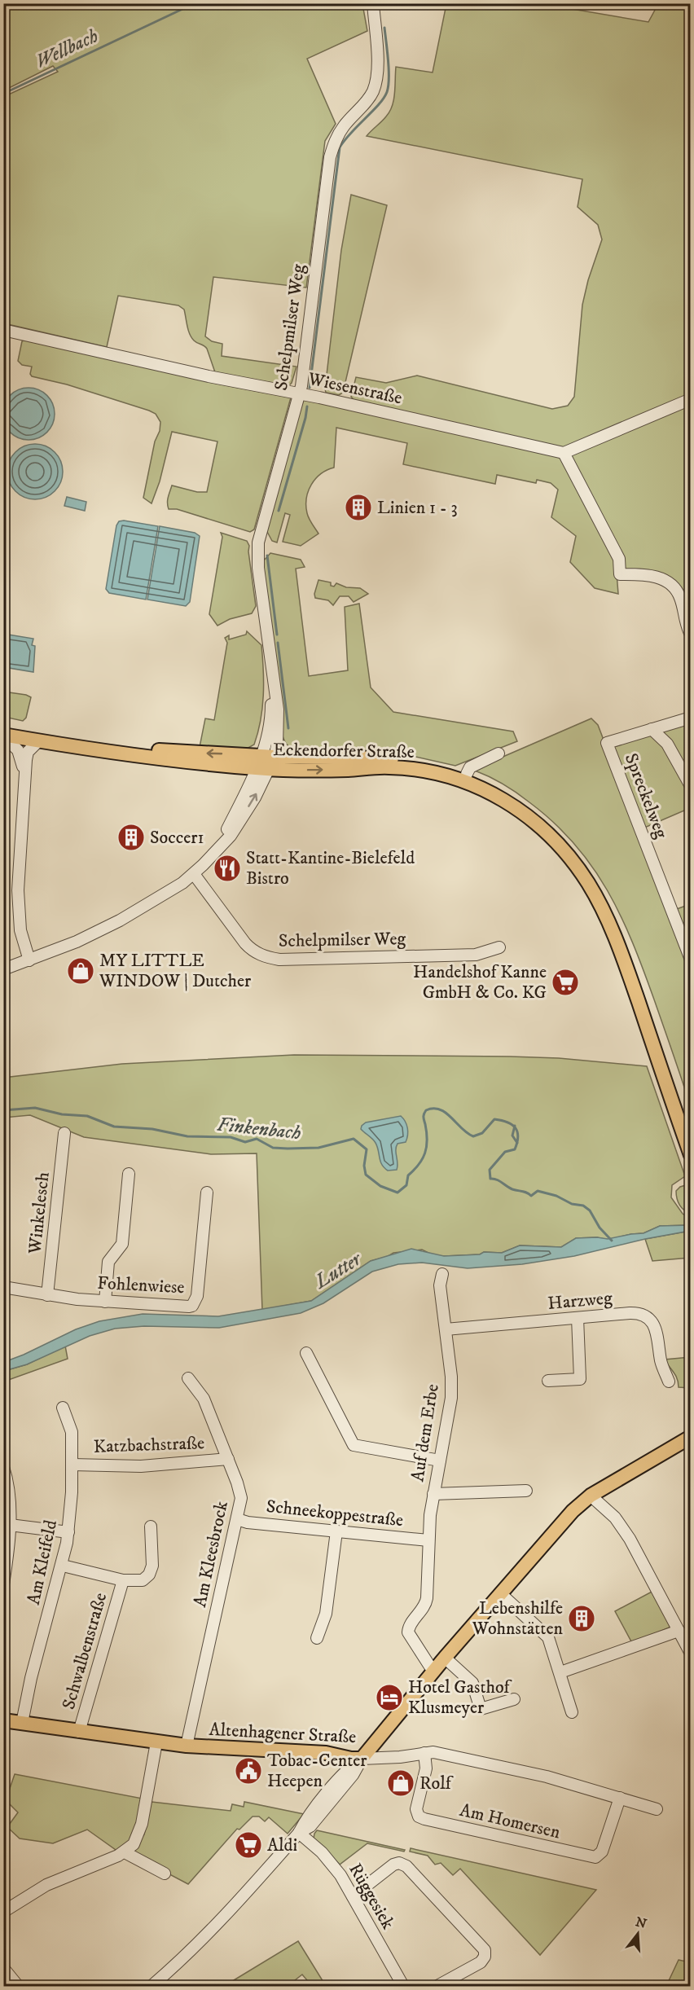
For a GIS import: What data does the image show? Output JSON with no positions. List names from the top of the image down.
{
  "streets": {
    "main road": ["Eckendorfer Straße", "Altenhagener Straße"],
    "street": [
      "Schelpmilser Weg",
      "Wiesenstraße",
      "Spreckelweg",
      "Winkelesch",
      "Fohlenwiese",
      "Harzweg",
      "Auf dem Erbe",
      "Katzbachstraße",
      "Schneekoppestraße",
      "Am Kleesbrock",
      "Am Kleifeld",
      "Schwalbenstraße",
      "Am Homersen",
      "Rüggesiek"
    ]
  },
  "crossings": [
    ["Schelpmilser Weg", "Wiesenstraße"],
    ["Schelpmilser Weg", "Eckendorfer Straße"],
    ["Winkelesch", "Fohlenwiese"],
    ["Harzweg", "Auf dem Erbe"],
    ["Auf dem Erbe", "Schneekoppestraße"],
    ["Auf dem Erbe", "Altenhagener Straße"],
    ["Katzbachstraße", "Am Kleesbrock"],
    ["Katzbachstraße", "Am Kleifeld"],
    ["Schneekoppestraße", "Am Kleesbrock"],
    ["Am Kleesbrock", "Altenhagener Straße"],
    ["Am Kleifeld", "Altenhagener Straße"],
    ["Schwalbenstraße", "Altenhagener Straße"]
  ],
  "water": ["Wellbach", "Finkenbach", "Lutter"],
  "places": {
    "building": ["Linien 1 - 3", "Soccer1", "Lebenshilfe Wohnstätten"],
    "restaurant": ["Statt-Kantine-Bielefeld Bistro"],
    "shop": ["MY LITTLE WINDOW | Dutcher", "Rolf"],
    "supermarket": ["Handelshof Kanne GmbH & Co. KG", "Aldi"],
    "hotel": ["Hotel Gasthof Klusmeyer"],
    "public building": ["Tobac-Center Heepen"]
  },
  "north": "top"
}
